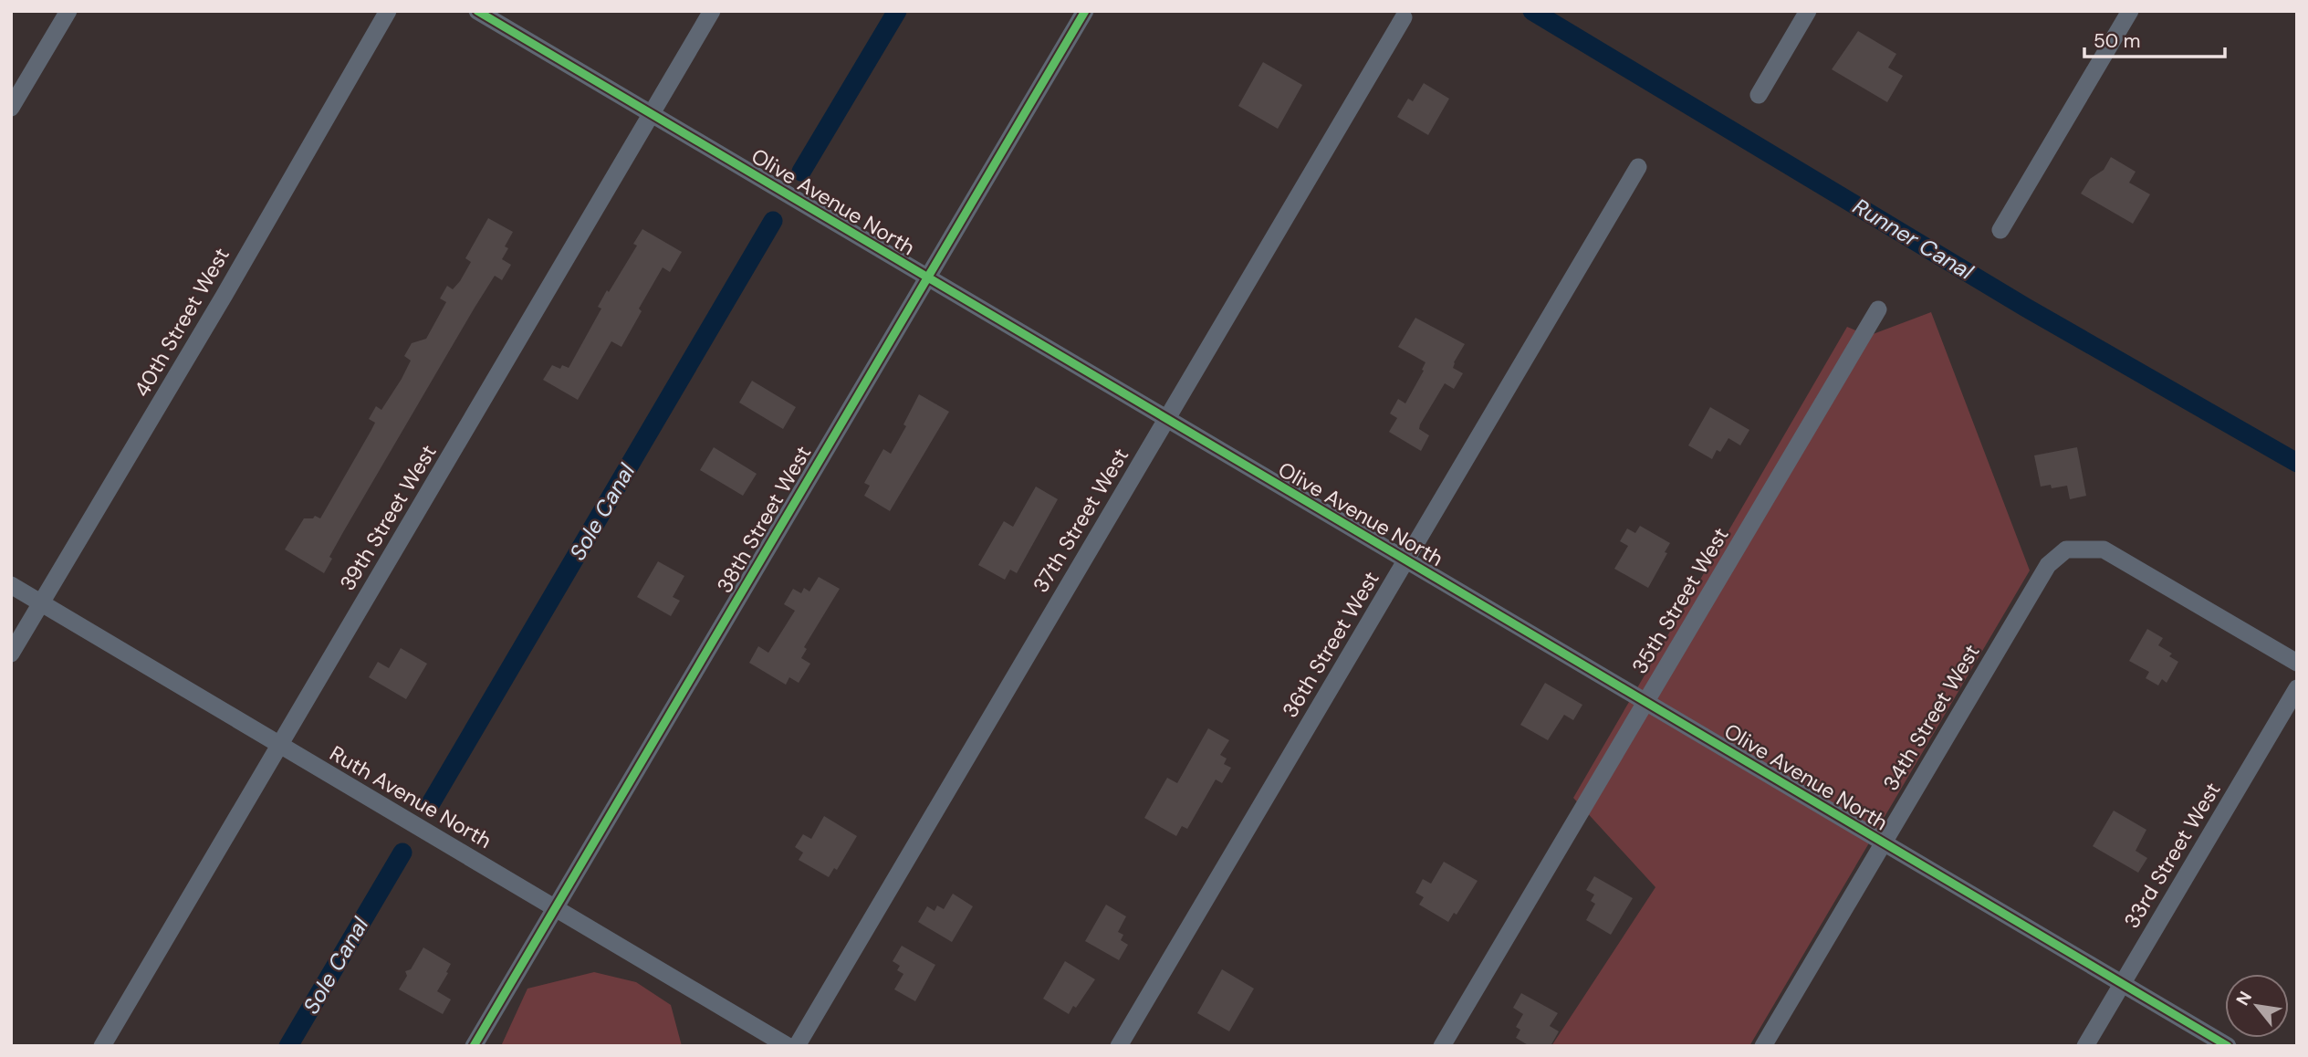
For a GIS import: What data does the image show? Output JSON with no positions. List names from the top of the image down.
{
  "streets": {
    "street": [
      "Olive Avenue North",
      "40th Street West",
      "39th Street West",
      "38th Street West",
      "37th Street West",
      "35th Street West",
      "36th Street West",
      "34th Street West",
      "Ruth Avenue North",
      "33rd Street West"
    ]
  },
  "crossings": [
    ["Olive Avenue North", "39th Street West"],
    ["Olive Avenue North", "38th Street West"],
    ["Olive Avenue North", "37th Street West"],
    ["Olive Avenue North", "35th Street West"],
    ["Olive Avenue North", "36th Street West"],
    ["Olive Avenue North", "34th Street West"],
    ["Olive Avenue North", "33rd Street West"],
    ["40th Street West", "Ruth Avenue North"],
    ["39th Street West", "Ruth Avenue North"],
    ["38th Street West", "Ruth Avenue North"]
  ],
  "water": ["Runner Canal", "Sole Canal"],
  "scale_bar": "50 m",
  "north": "top left"
}
